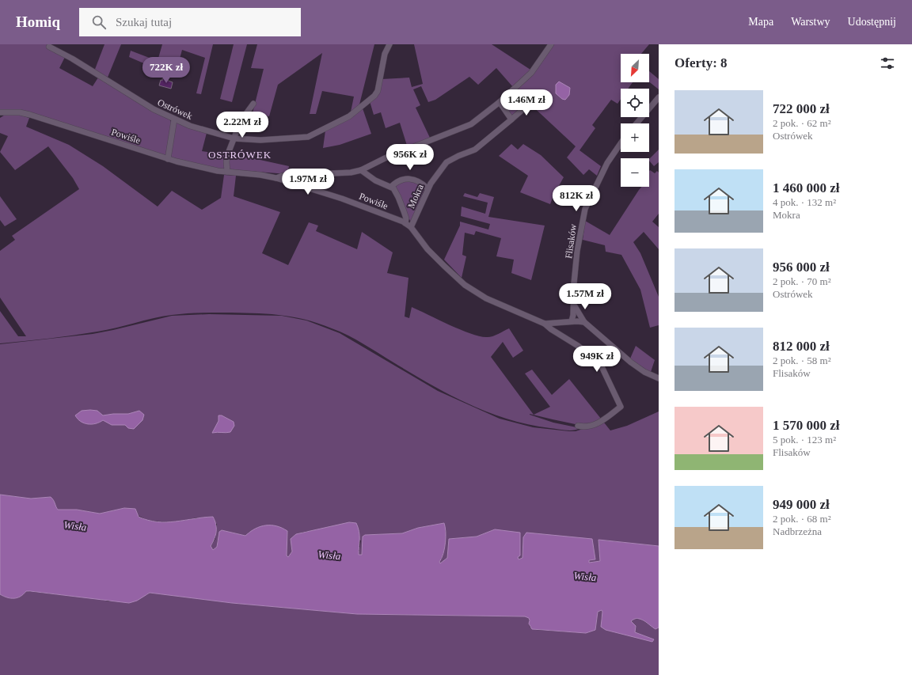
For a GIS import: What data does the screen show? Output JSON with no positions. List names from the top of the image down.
{
  "streets": {
    "street": [
      "Ostrówek",
      "Powiśle",
      "Mokra",
      "Flisaków"
    ]
  },
  "crossings": [
    ["Powiśle", "Mokra"],
    ["Powiśle", "Flisaków"]
  ],
  "districts": ["OSTRÓWEK"],
  "water": ["Wisła"],
  "north": "bottom left",
  "page": {
    "header": "Homiq",
    "search": "Szukaj tutaj",
    "nav": ["Mapa", "Warstwy", "Udostępnij"],
    "heading": "Oferty: 8",
    "map_buttons": ["+", "−"],
    "price": [
      "722K zł",
      "1.46M zł",
      "2.22M zł",
      "956K zł",
      "1.97M zł",
      "812K zł",
      "1.57M zł",
      "949K zł"
    ],
    "list": [
      {
        "name": "722 000 zł",
        "note": "2 pok. · 62 m² · Ostrówek"
      },
      {
        "name": "1 460 000 zł",
        "note": "4 pok. · 132 m² · Mokra"
      },
      {
        "name": "956 000 zł",
        "note": "2 pok. · 70 m² · Ostrówek"
      },
      {
        "name": "812 000 zł",
        "note": "2 pok. · 58 m² · Flisaków"
      },
      {
        "name": "1 570 000 zł",
        "note": "5 pok. · 123 m² · Flisaków"
      },
      {
        "name": "949 000 zł",
        "note": "2 pok. · 68 m² · Nadbrzeżna"
      }
    ]
  }
}
